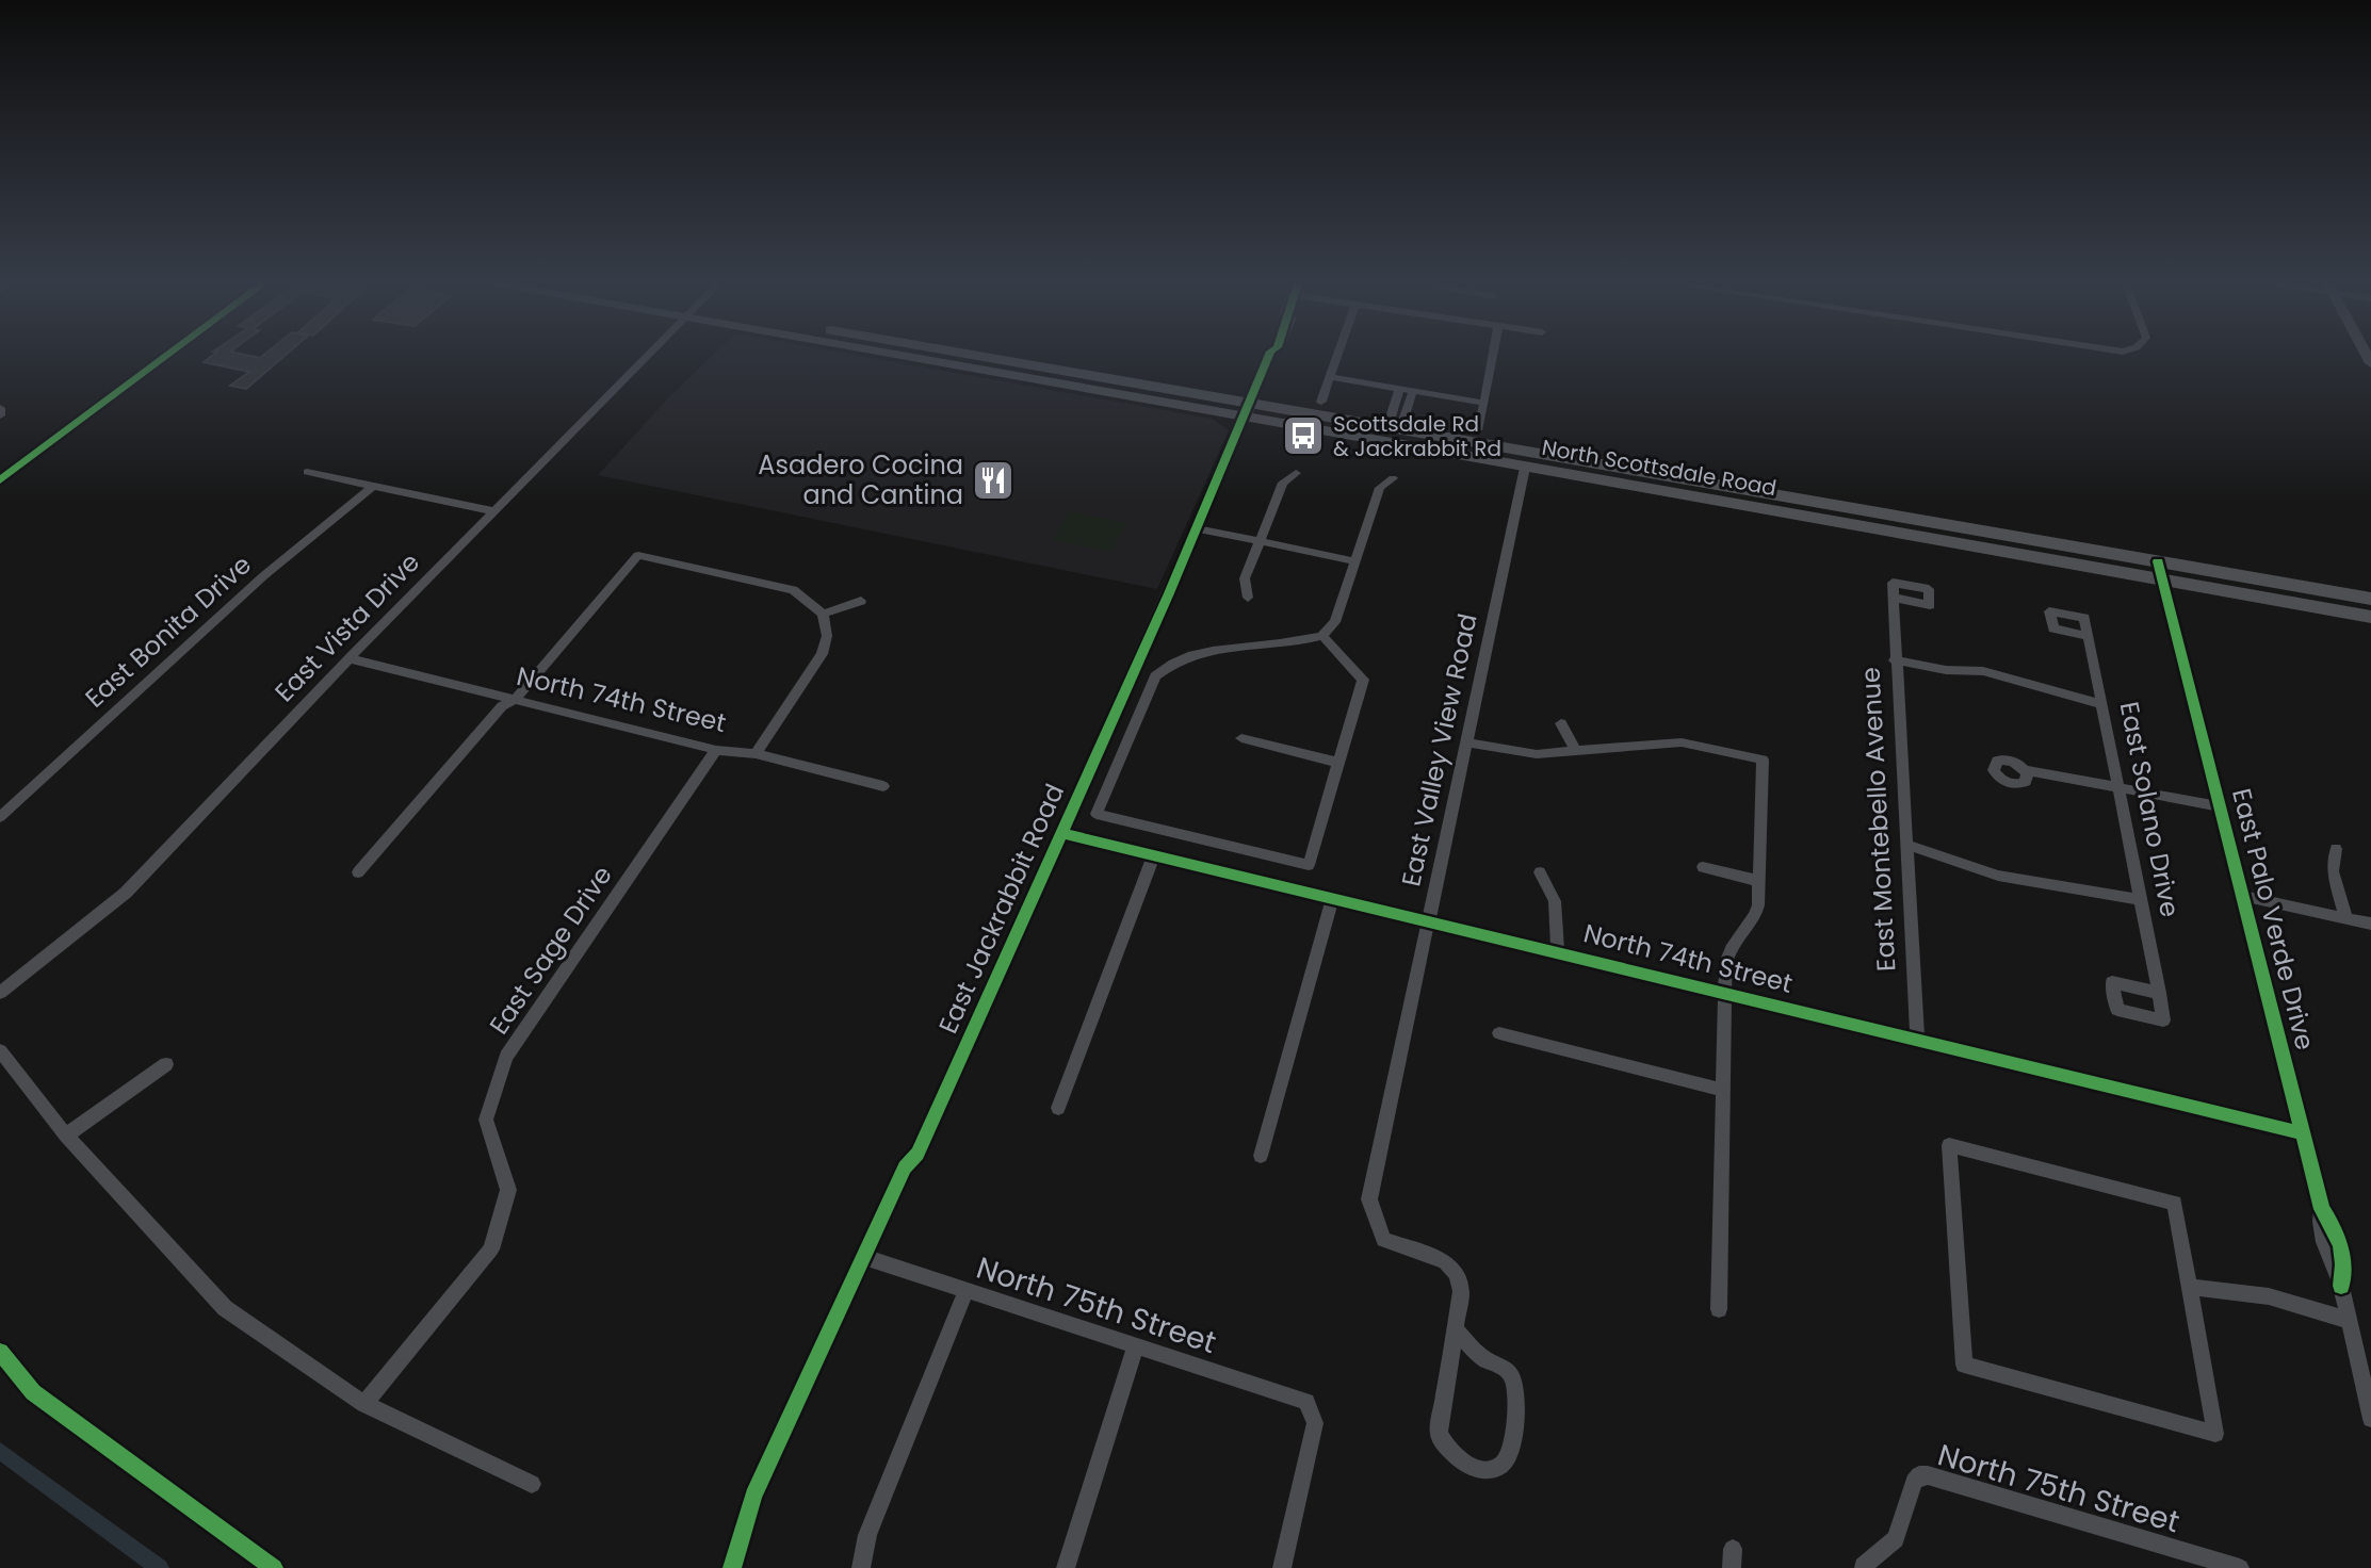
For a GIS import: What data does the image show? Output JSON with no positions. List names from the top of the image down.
{
  "streets": {
    "main road": ["North Scottsdale Road"],
    "street": [
      "East Vista Drive",
      "East Bonita Drive",
      "North 74th Street",
      "East Valley View Road",
      "East Solano Drive",
      "East Montebello Avenue",
      "East Jackrabbit Road",
      "East Palo Verde Drive",
      "East Sage Drive",
      "North 75th Street"
    ]
  },
  "crossings": [
    ["North Scottsdale Road", "East Valley View Road"],
    ["North Scottsdale Road", "East Jackrabbit Road"],
    ["North Scottsdale Road", "East Palo Verde Drive"],
    ["East Vista Drive", "North 74th Street"],
    ["North 74th Street", "East Valley View Road"],
    ["North 74th Street", "East Montebello Avenue"],
    ["North 74th Street", "East Jackrabbit Road"],
    ["North 74th Street", "East Palo Verde Drive"],
    ["North 74th Street", "East Sage Drive"],
    ["East Jackrabbit Road", "North 75th Street"]
  ],
  "places": {
    "bus stop": ["Scottsdale Rd & Jackrabbit Rd"],
    "restaurant": ["Asadero Cocina and Cantina"]
  }
}
